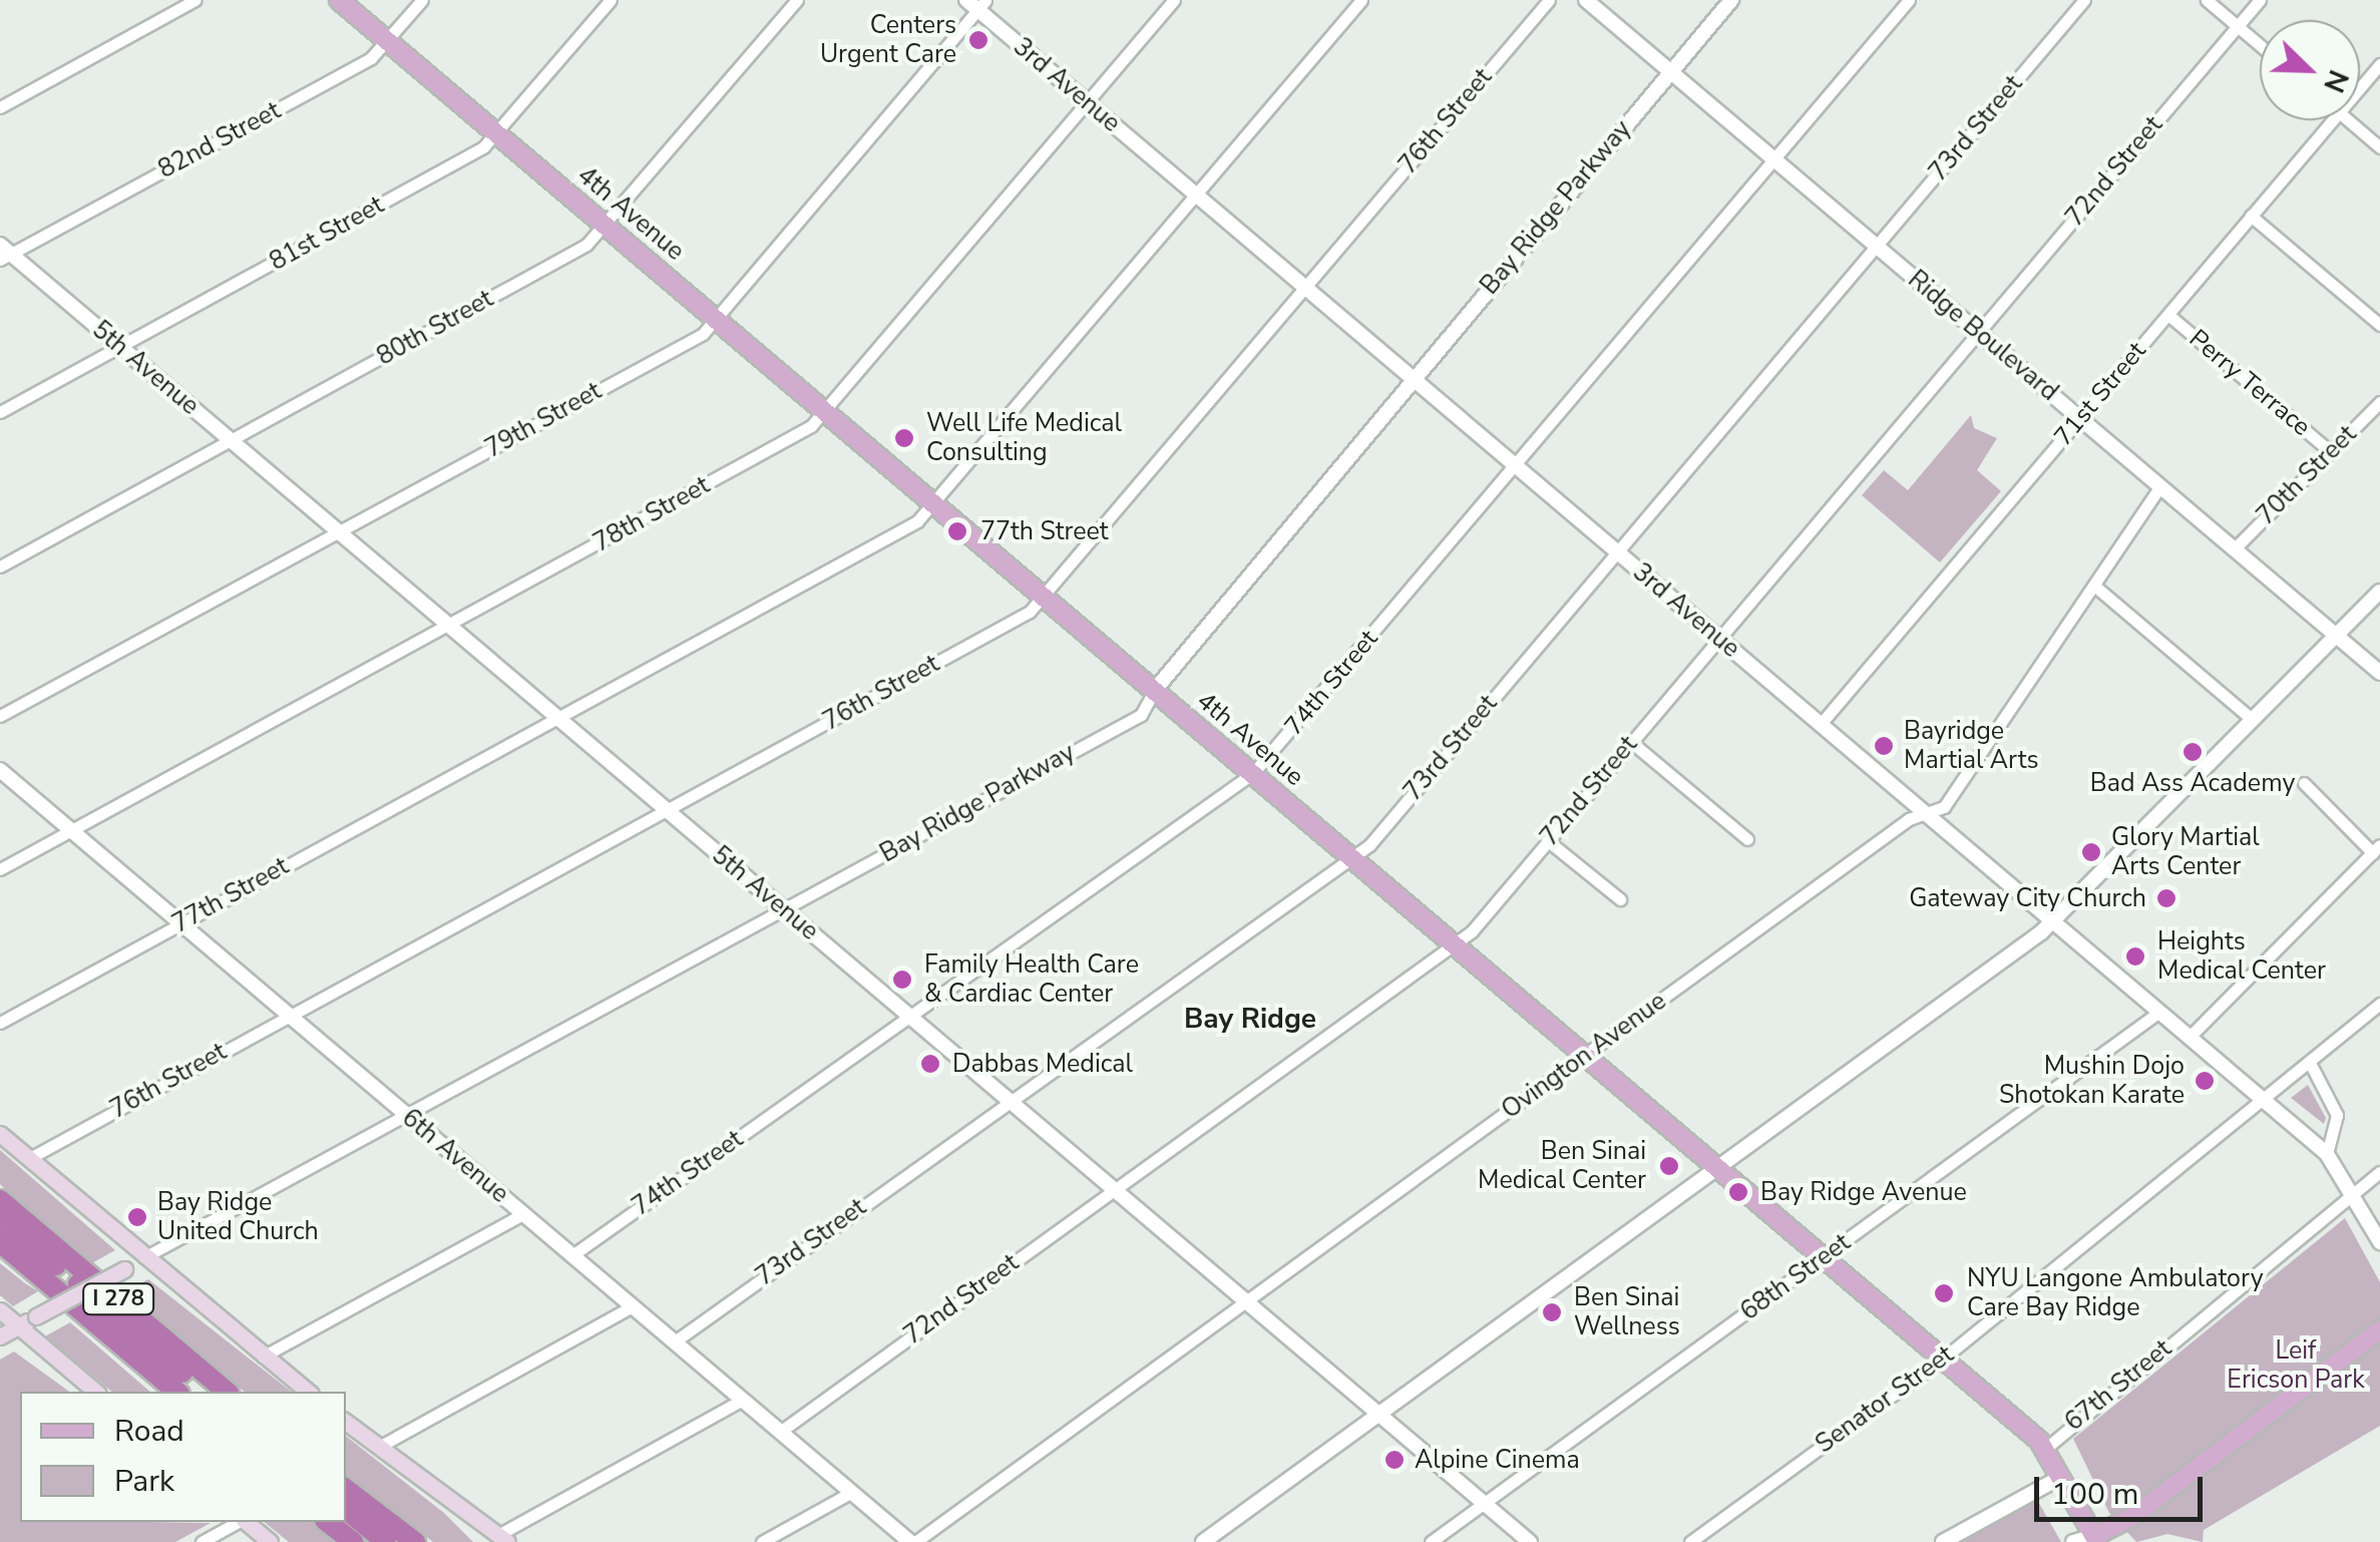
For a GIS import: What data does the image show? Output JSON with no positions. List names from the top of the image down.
{
  "streets": {
    "highway": ["I 278"],
    "main road": ["Bay Ridge Parkway", "4th Avenue"],
    "street": [
      "3rd Avenue",
      "76th Street",
      "73rd Street",
      "82nd Street",
      "72nd Street",
      "81st Street",
      "80th Street",
      "Ridge Boulevard",
      "5th Avenue",
      "Perry Terrace",
      "71st Street",
      "79th Street",
      "70th Street",
      "78th Street",
      "74th Street",
      "77th Street",
      "Ovington Avenue",
      "6th Avenue",
      "68th Street",
      "67th Street",
      "Senator Street"
    ]
  },
  "crossings": [
    ["3rd Avenue", "76th Street"],
    ["3rd Avenue", "73rd Street"],
    ["3rd Avenue", "72nd Street"],
    ["3rd Avenue", "Bay Ridge Parkway"],
    ["3rd Avenue", "71st Street"],
    ["3rd Avenue", "79th Street"],
    ["3rd Avenue", "78th Street"],
    ["3rd Avenue", "74th Street"],
    ["3rd Avenue", "77th Street"],
    ["3rd Avenue", "Ovington Avenue"],
    ["3rd Avenue", "68th Street"],
    ["3rd Avenue", "67th Street"],
    ["3rd Avenue", "Senator Street"],
    ["76th Street", "4th Avenue"],
    ["76th Street", "5th Avenue"],
    ["76th Street", "6th Avenue"],
    ["73rd Street", "4th Avenue"],
    ["73rd Street", "Ridge Boulevard"],
    ["73rd Street", "5th Avenue"],
    ["73rd Street", "6th Avenue"],
    ["82nd Street", "4th Avenue"],
    ["82nd Street", "5th Avenue"],
    ["72nd Street", "4th Avenue"],
    ["72nd Street", "Ridge Boulevard"],
    ["72nd Street", "5th Avenue"],
    ["72nd Street", "6th Avenue"],
    ["Bay Ridge Parkway", "4th Avenue"],
    ["Bay Ridge Parkway", "Ridge Boulevard"],
    ["Bay Ridge Parkway", "5th Avenue"],
    ["Bay Ridge Parkway", "6th Avenue"],
    ["4th Avenue", "81st Street"],
    ["4th Avenue", "80th Street"],
    ["4th Avenue", "79th Street"],
    ["4th Avenue", "78th Street"],
    ["4th Avenue", "74th Street"],
    ["4th Avenue", "77th Street"],
    ["4th Avenue", "Ovington Avenue"],
    ["4th Avenue", "68th Street"],
    ["4th Avenue", "67th Street"],
    ["4th Avenue", "Senator Street"],
    ["81st Street", "5th Avenue"],
    ["80th Street", "5th Avenue"],
    ["Ridge Boulevard", "71st Street"],
    ["Ridge Boulevard", "70th Street"],
    ["Ridge Boulevard", "74th Street"],
    ["Ridge Boulevard", "Ovington Avenue"],
    ["5th Avenue", "79th Street"],
    ["5th Avenue", "78th Street"],
    ["5th Avenue", "74th Street"],
    ["5th Avenue", "77th Street"],
    ["5th Avenue", "Ovington Avenue"],
    ["5th Avenue", "68th Street"],
    ["Perry Terrace", "71st Street"],
    ["Perry Terrace", "70th Street"],
    ["78th Street", "6th Avenue"],
    ["74th Street", "6th Avenue"],
    ["77th Street", "6th Avenue"],
    ["Ovington Avenue", "6th Avenue"]
  ],
  "districts": ["Bay Ridge"],
  "parks": ["Leif Ericson Park"],
  "places": [
    "Centers Urgent Care",
    "Well Life Medical Consulting",
    "77th Street",
    "Bayridge Martial Arts",
    "Bad Ass Academy",
    "Glory Martial Arts Center",
    "Gateway City Church",
    "Heights Medical Center",
    "Family Health Care & Cardiac Center",
    "Dabbas Medical",
    "Mushin Dojo Shotokan Karate",
    "Ben Sinai Medical Center",
    "Bay Ridge Avenue",
    "Bay Ridge United Church",
    "NYU Langone Ambulatory Care Bay Ridge",
    "Ben Sinai Wellness",
    "Alpine Cinema"
  ],
  "legend": ["Road", "Park"],
  "scale_bar": "100 m",
  "north": "bottom right"
}
